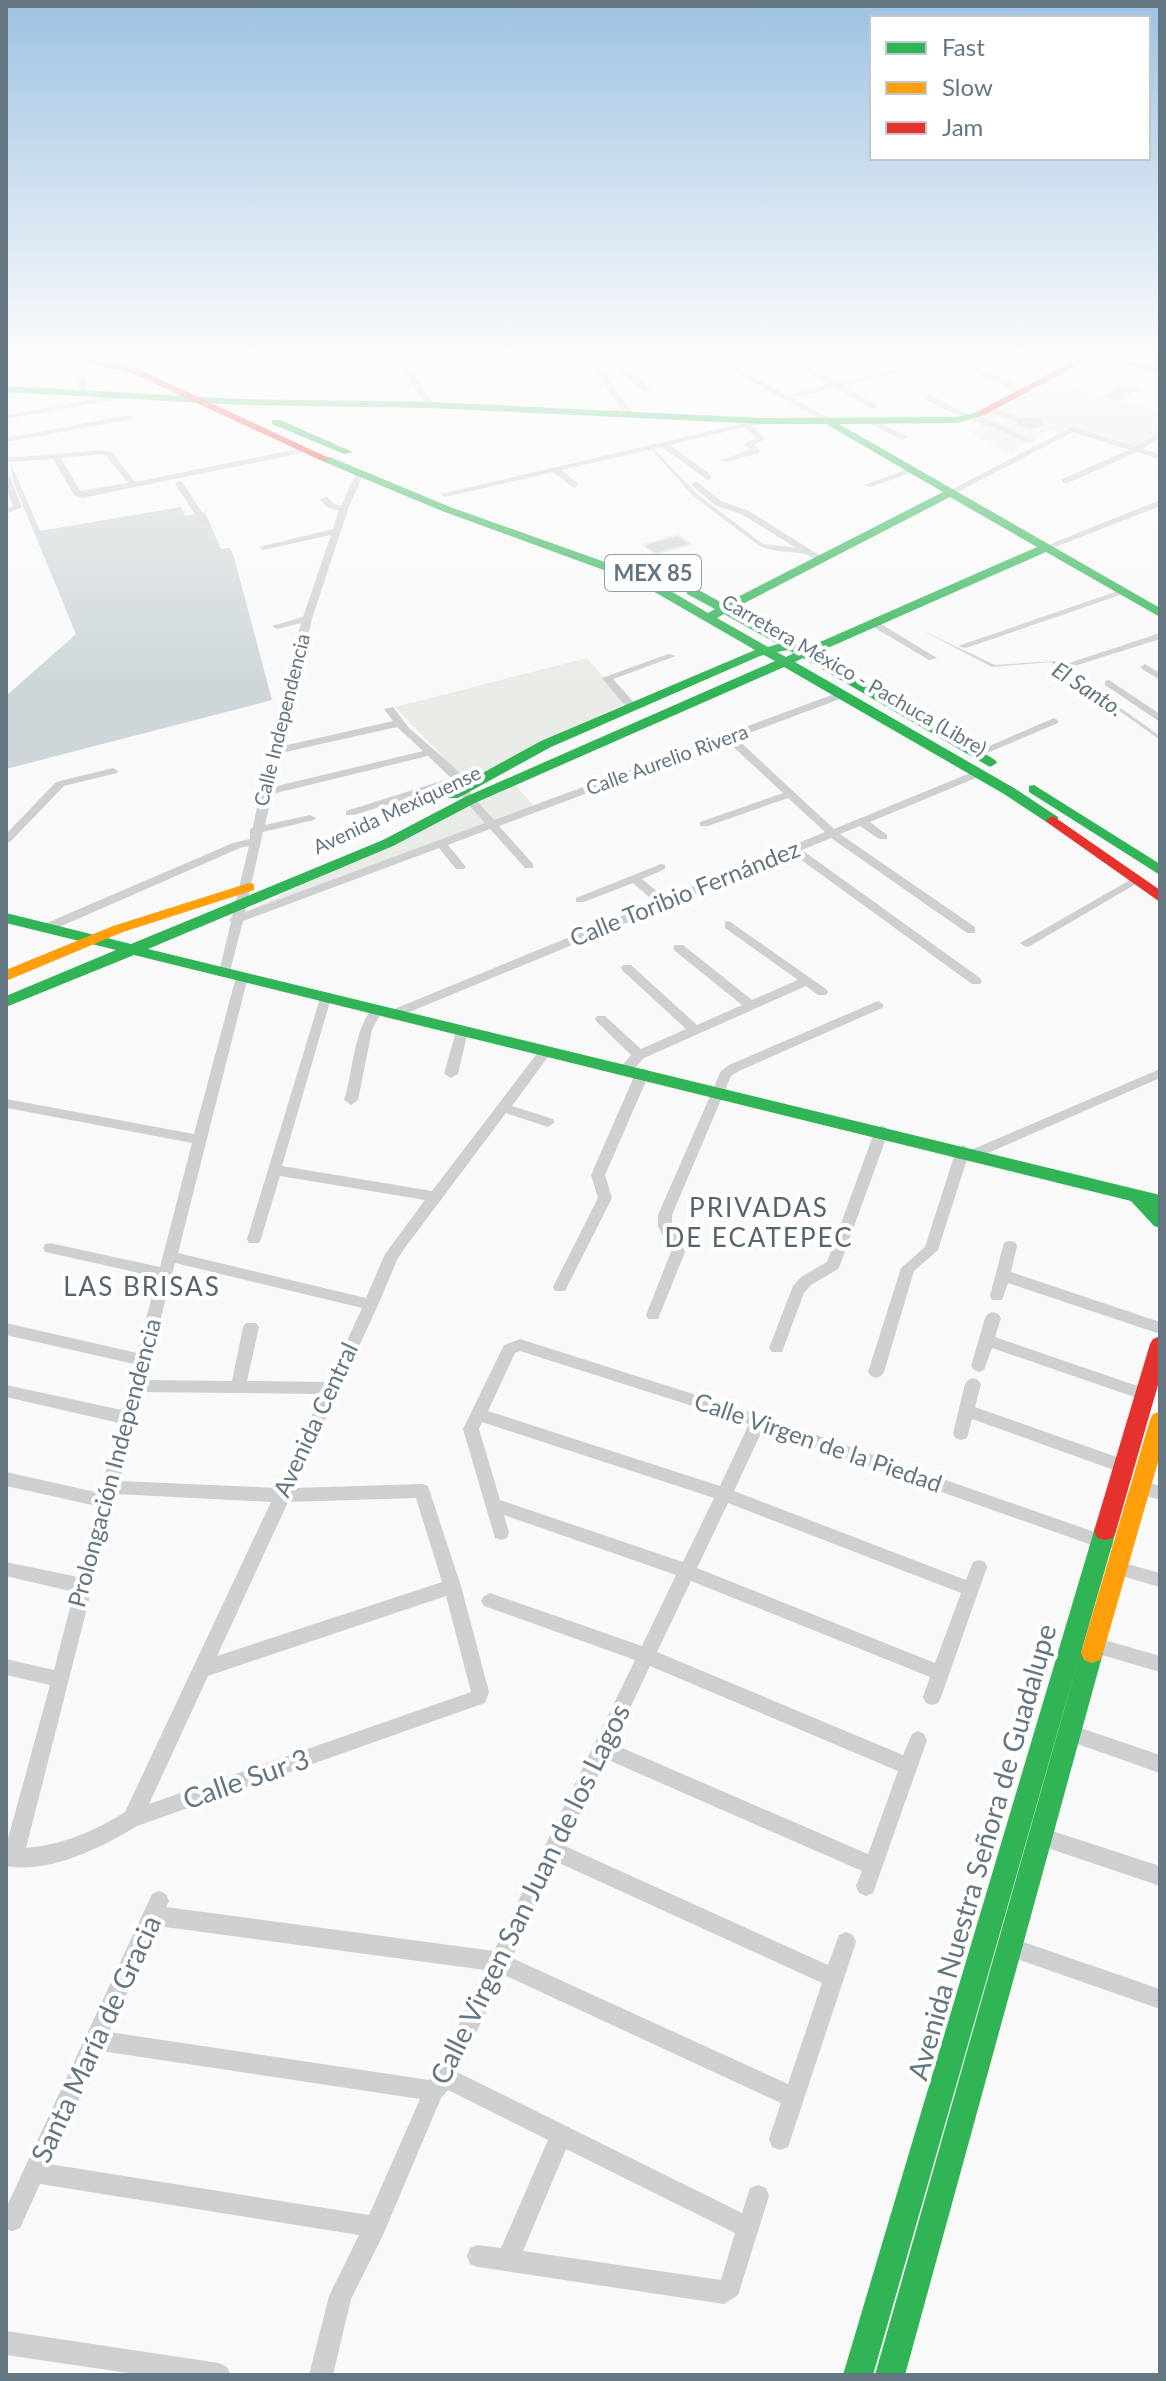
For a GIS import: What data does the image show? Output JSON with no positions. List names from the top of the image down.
{
  "streets": {
    "main road": [
      "MEX 85",
      "Carretera México - Pachuca (Libre)",
      "Avenida Mexiquense",
      "Avenida Nuestra Señora de Guadalupe"
    ],
    "street": [
      "Calle Independencia",
      "Calle Aurelio Rivera",
      "Calle Toribio Fernández",
      "Avenida Central",
      "Calle Virgen de la Piedad",
      "Prolongación Independencia",
      "Calle Sur 3",
      "Calle Virgen San Juan de los Lagos",
      "Santa María de Gracia"
    ]
  },
  "crossings": [
    ["Carretera México - Pachuca (Libre)", "Calle Independencia"],
    ["Carretera México - Pachuca (Libre)", "Calle Aurelio Rivera"],
    ["Carretera México - Pachuca (Libre)", "Avenida Mexiquense"],
    ["Carretera México - Pachuca (Libre)", "Calle Toribio Fernández"],
    ["Calle Independencia", "Calle Aurelio Rivera"],
    ["Calle Independencia", "Avenida Mexiquense"],
    ["Calle Independencia", "Prolongación Independencia"],
    ["Calle Aurelio Rivera", "Avenida Mexiquense"],
    ["Avenida Central", "Calle Sur 3"],
    ["Calle Virgen de la Piedad", "Avenida Nuestra Señora de Guadalupe"],
    ["Calle Virgen de la Piedad", "Calle Virgen San Juan de los Lagos"],
    ["Prolongación Independencia", "Calle Sur 3"],
    ["Calle Virgen San Juan de los Lagos", "Santa María de Gracia"]
  ],
  "districts": ["PRIVADAS DE ECATEPEC", "LAS BRISAS"],
  "water": ["El Santo."],
  "legend": ["Fast", "Slow", "Jam"]
}
